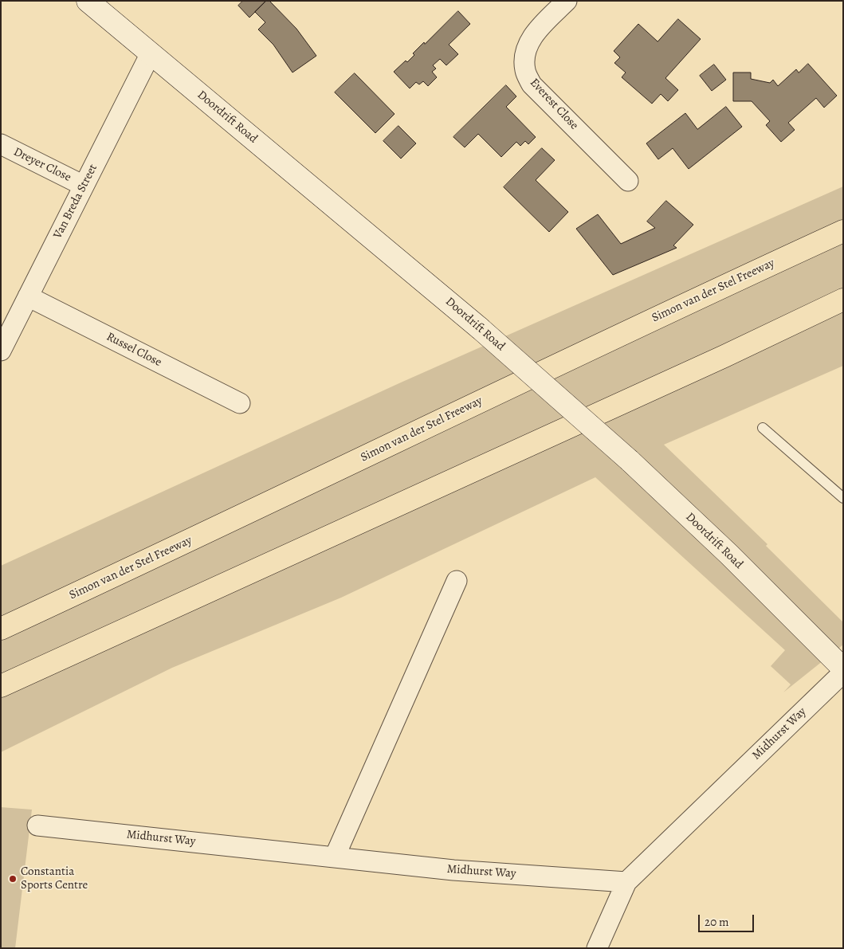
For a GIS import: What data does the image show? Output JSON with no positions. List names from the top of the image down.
{
  "streets": {
    "highway": ["Simon van der Stel Freeway"],
    "street": [
      "Everest Close",
      "Doordrift Road",
      "Dreyer Close",
      "Van Breda Street",
      "Russel Close",
      "Midhurst Way"
    ]
  },
  "crossings": [
    ["Doordrift Road", "Van Breda Street"],
    ["Dreyer Close", "Van Breda Street"],
    ["Van Breda Street", "Russel Close"]
  ],
  "places": ["Constantia Sports Centre"],
  "scale_bar": "20 m"
}
